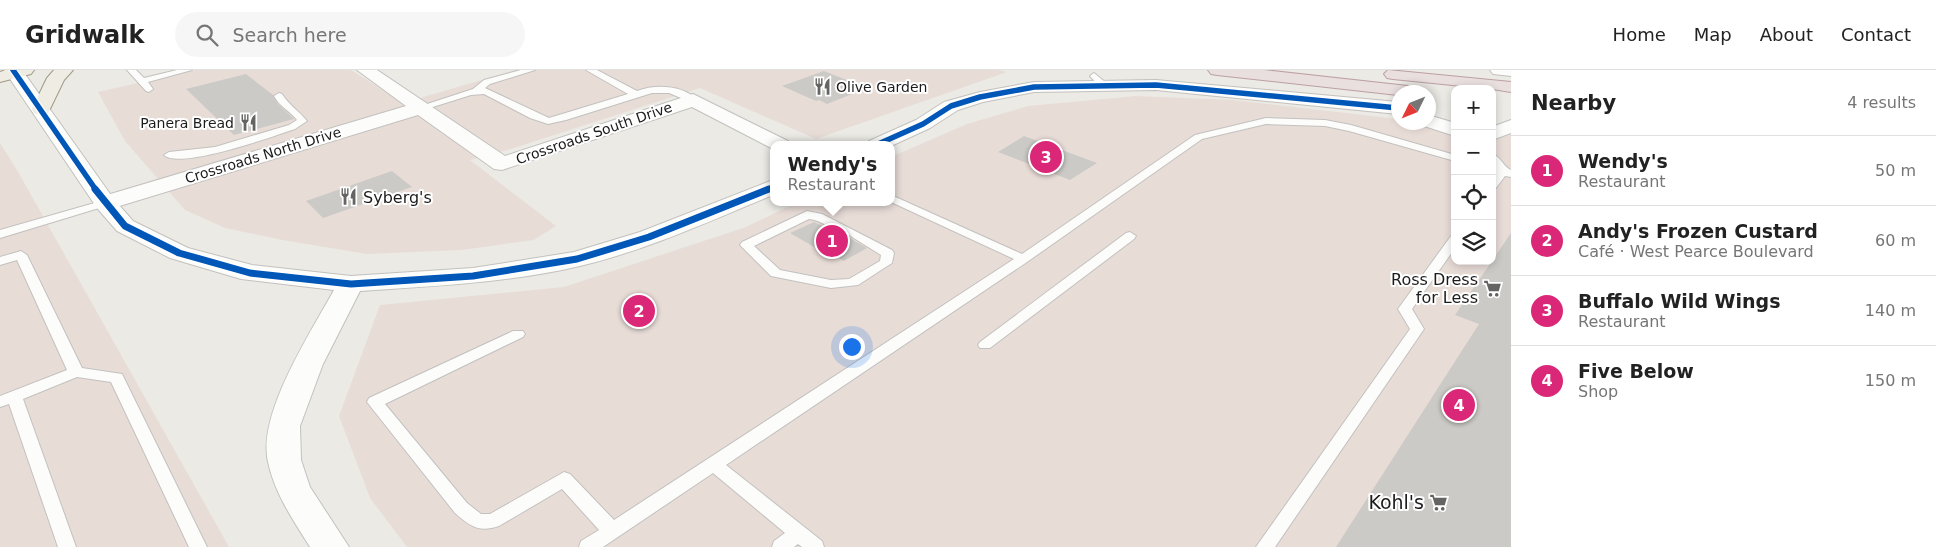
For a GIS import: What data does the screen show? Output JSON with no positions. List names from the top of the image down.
{
  "streets": {
    "street": ["Crossroads South Drive", "Crossroads North Drive"]
  },
  "crossings": [
    ["Crossroads South Drive", "Crossroads North Drive"]
  ],
  "places": {
    "restaurant": ["Olive Garden", "Panera Bread", "Syberg's"],
    "supermarket": ["Ross Dress for Less", "Kohl's"]
  },
  "north": "bottom left",
  "page": {
    "header": "Gridwalk",
    "search": "Search here",
    "nav": [
      "Home",
      "Map",
      "About",
      "Contact"
    ],
    "heading": ["Nearby", "4 results"],
    "map_buttons": ["+", "−"],
    "list": [
      {
        "mark": "1",
        "name": "Wendy's",
        "note": "Restaurant",
        "value": "50 m"
      },
      {
        "mark": "2",
        "name": "Andy's Frozen Custard",
        "note": "Café · West Pearce Boulevard",
        "value": "60 m"
      },
      {
        "mark": "3",
        "name": "Buffalo Wild Wings",
        "note": "Restaurant",
        "value": "140 m"
      },
      {
        "mark": "4",
        "name": "Five Below",
        "note": "Shop",
        "value": "150 m"
      }
    ],
    "pins": [
      "3",
      "1",
      "2",
      "4"
    ],
    "popup": ["Wendy's", "Restaurant"]
  }
}
